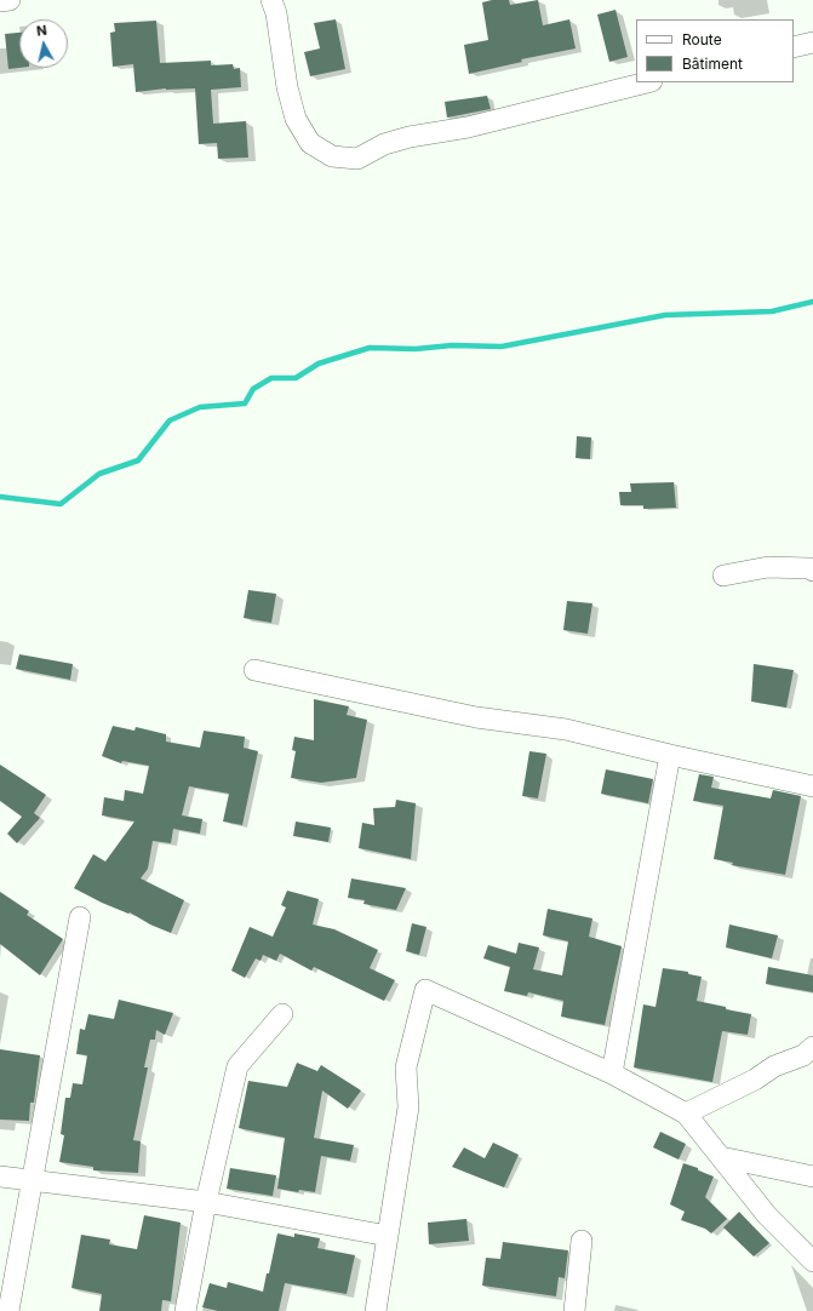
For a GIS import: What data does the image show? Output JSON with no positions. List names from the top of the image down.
{
  "legend": ["Route", "Bâtiment"],
  "north": "top"
}
